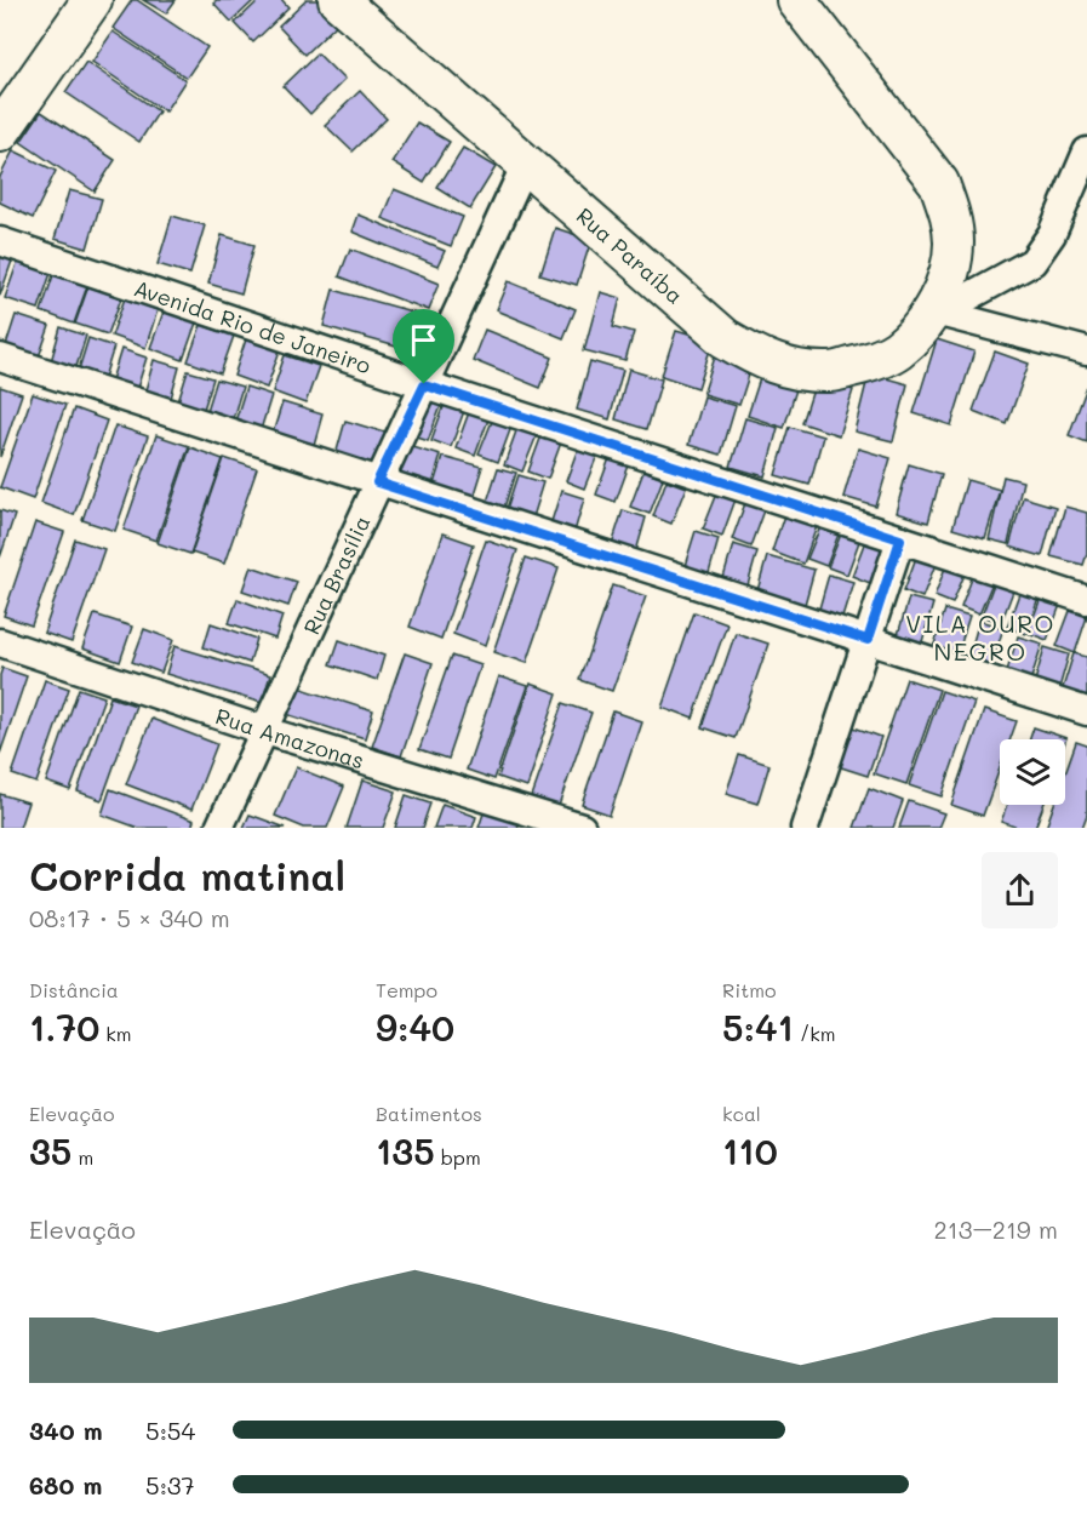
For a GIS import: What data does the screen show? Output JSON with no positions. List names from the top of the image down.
{
  "streets": {
    "main road": ["Rua Paraíba"],
    "street": ["Avenida Rio de Janeiro", "Rua Brasília", "Rua Amazonas"]
  },
  "crossings": [
    ["Rua Paraíba", "Rua Brasília"],
    ["Avenida Rio de Janeiro", "Rua Brasília"],
    ["Rua Brasília", "Rua Amazonas"]
  ],
  "districts": ["VILA OURO NEGRO"],
  "page": {
    "heading": ["Corrida matinal", "08:17 · 5 × 340 m"],
    "stats": [
      ["Distância", "1.70 km"],
      ["Tempo", "9:40"],
      ["Ritmo", "5:41 /km"],
      ["Elevação", "35 m"],
      ["Batimentos", "135 bpm"],
      ["kcal", "110"]
    ],
    "chart": ["Elevação", "213–219 m"],
    "list": [
      {
        "name": "340 m",
        "note": "5:54"
      },
      {
        "name": "680 m",
        "note": "5:37"
      }
    ]
  }
}
